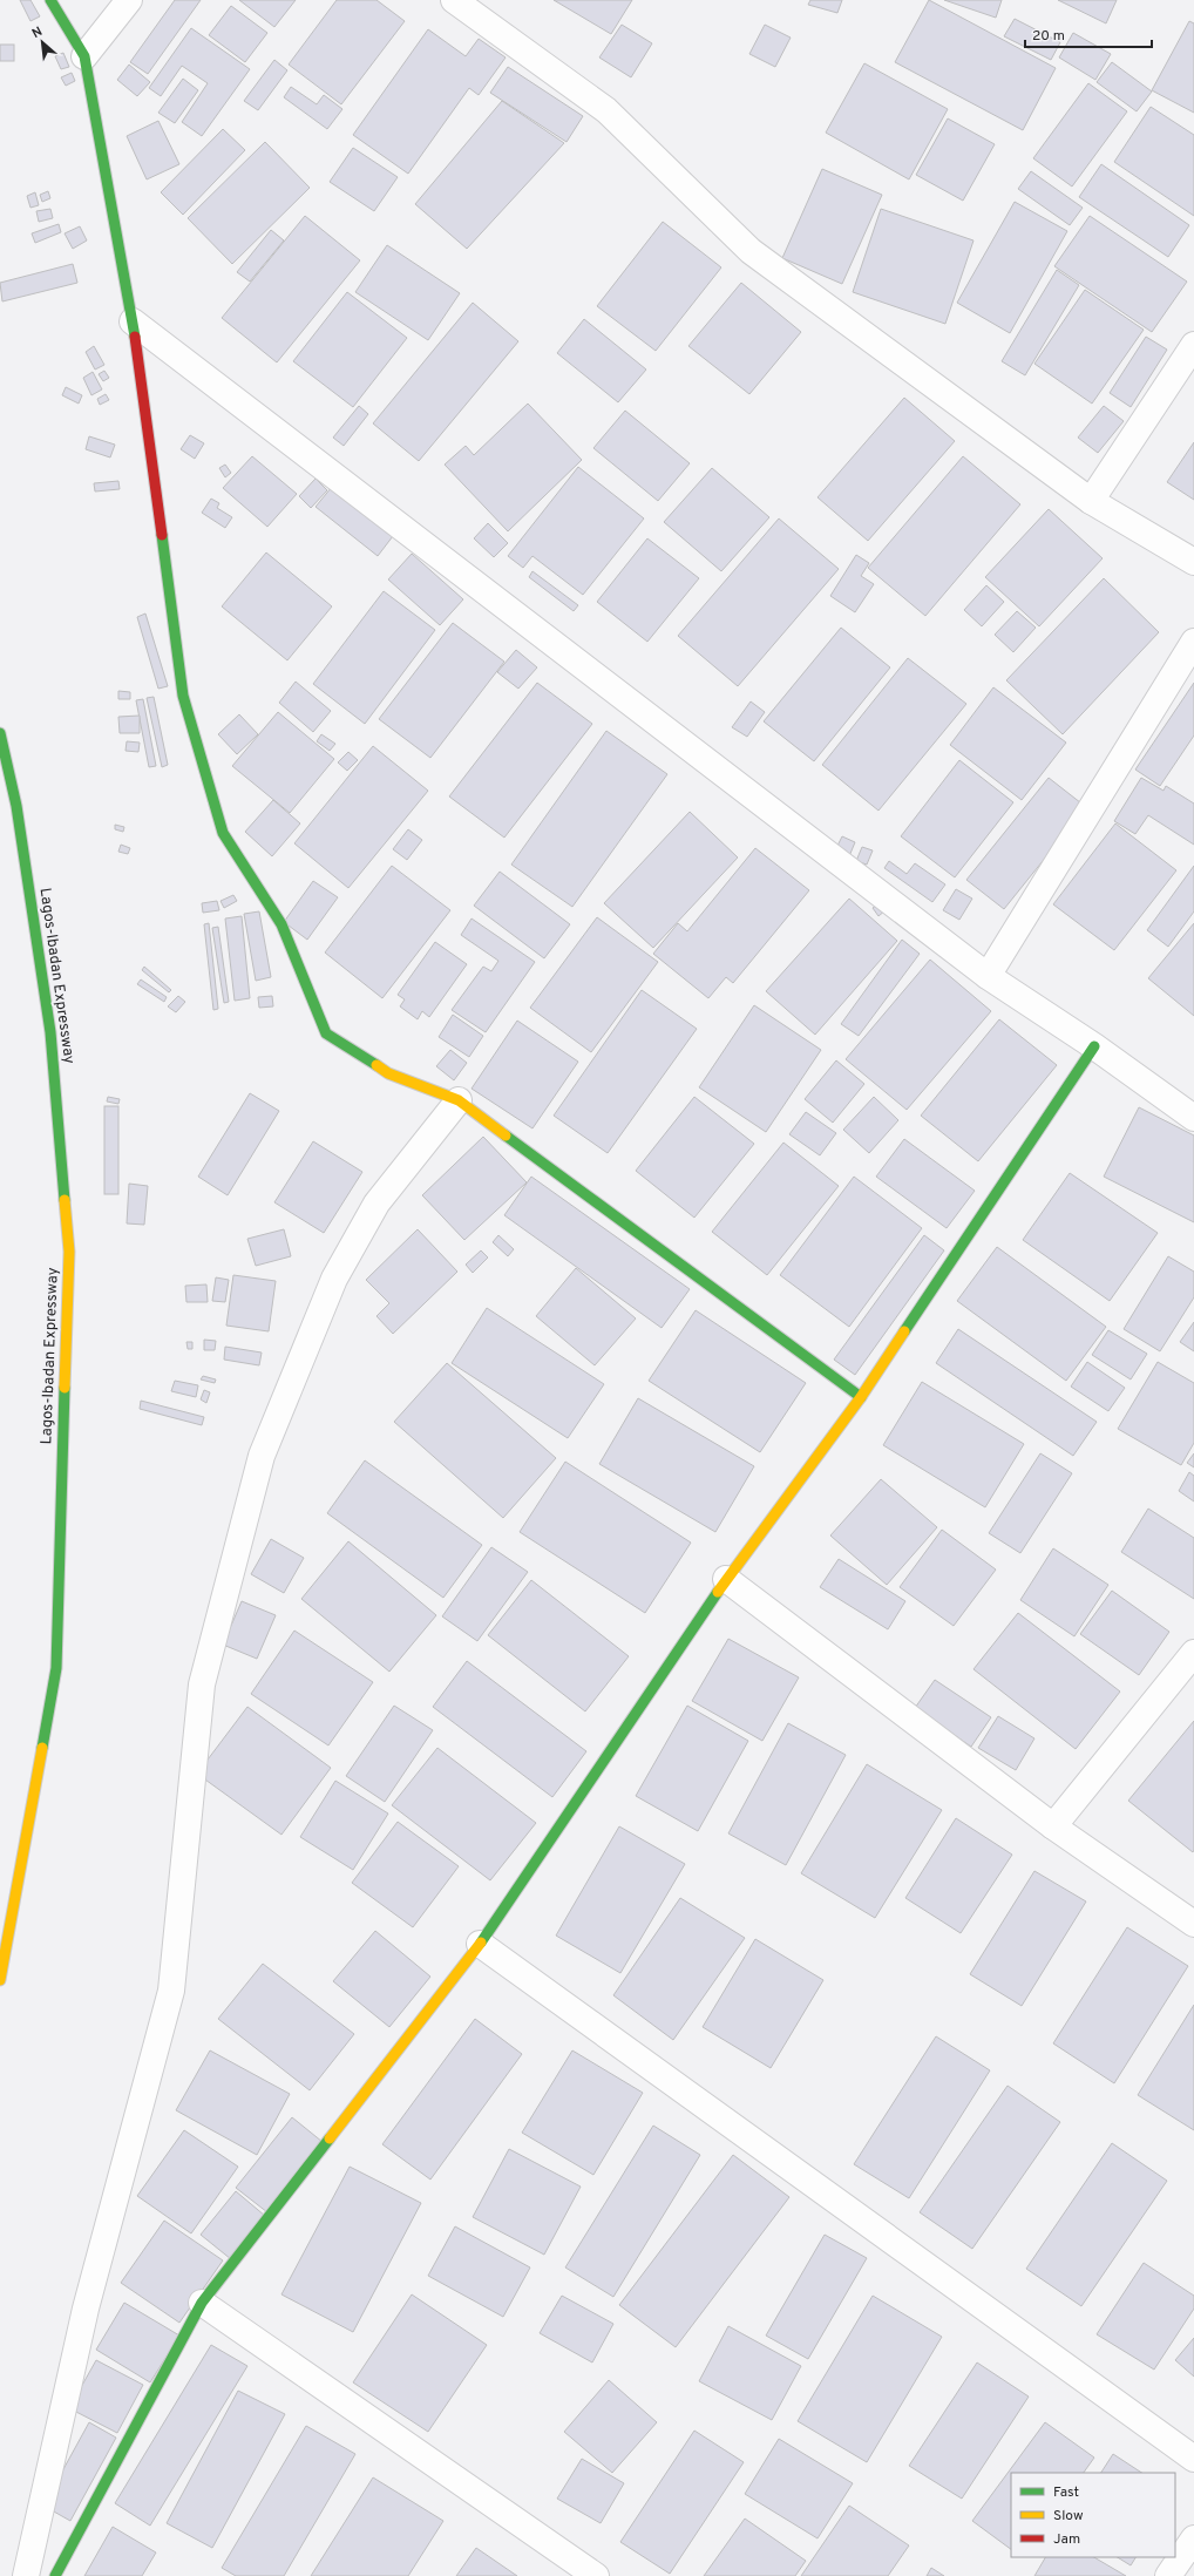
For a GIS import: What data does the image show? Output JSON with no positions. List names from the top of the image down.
{
  "streets": {
    "main road": ["Lagos-Ibadan Expressway"]
  },
  "legend": ["Fast", "Slow", "Jam"],
  "scale_bar": "20 m",
  "north": "top left"
}
